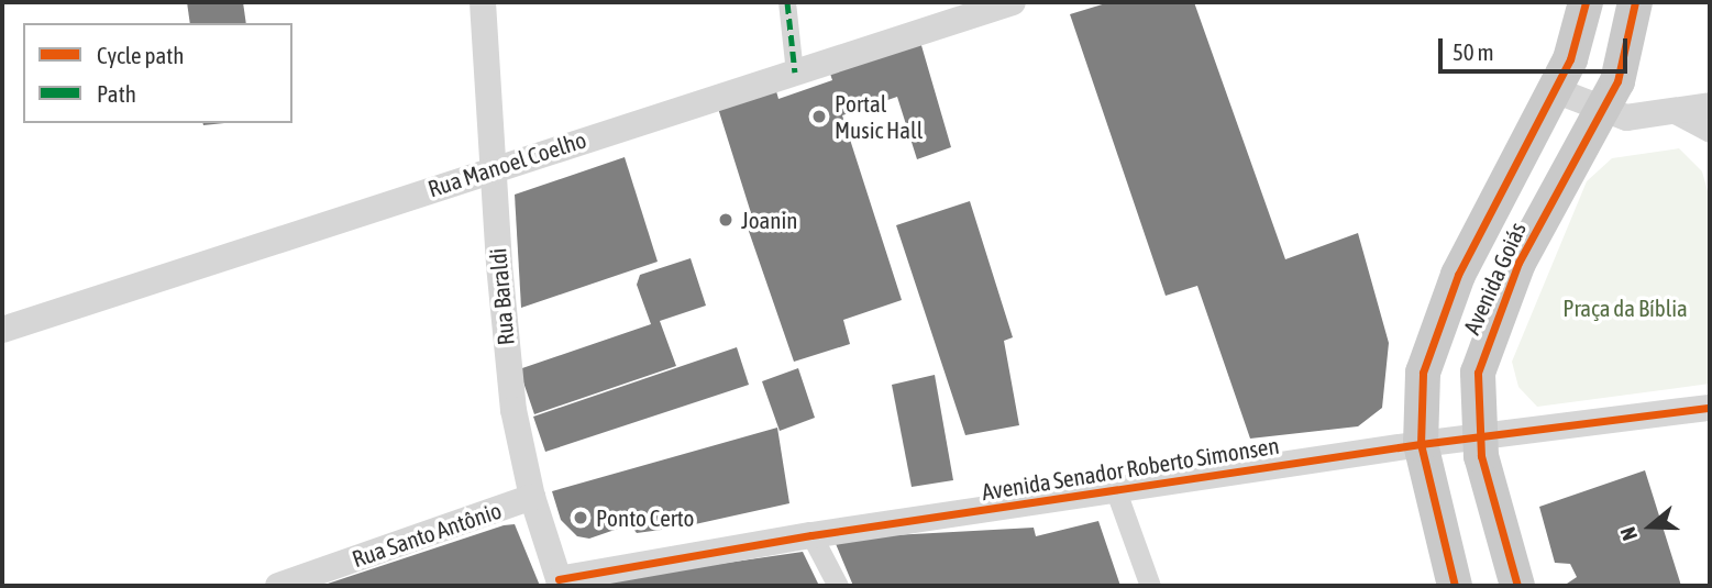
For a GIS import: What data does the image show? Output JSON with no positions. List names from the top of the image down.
{
  "streets": {
    "main road": ["Avenida Goiás"],
    "street": [
      "Rua Manoel Coelho",
      "Rua Baraldi",
      "Avenida Senador Roberto Simonsen",
      "Rua Santo Antônio"
    ]
  },
  "crossings": [
    ["Rua Manoel Coelho", "Rua Baraldi"],
    ["Avenida Goiás", "Avenida Senador Roberto Simonsen"],
    ["Rua Baraldi", "Avenida Senador Roberto Simonsen"],
    ["Rua Baraldi", "Rua Santo Antônio"]
  ],
  "parks": ["Praça da Bíblia"],
  "places": ["Portal Music Hall", "Joanin", "Ponto Certo"],
  "legend": ["Cycle path", "Path"],
  "scale_bar": "50 m",
  "north": "left"
}
